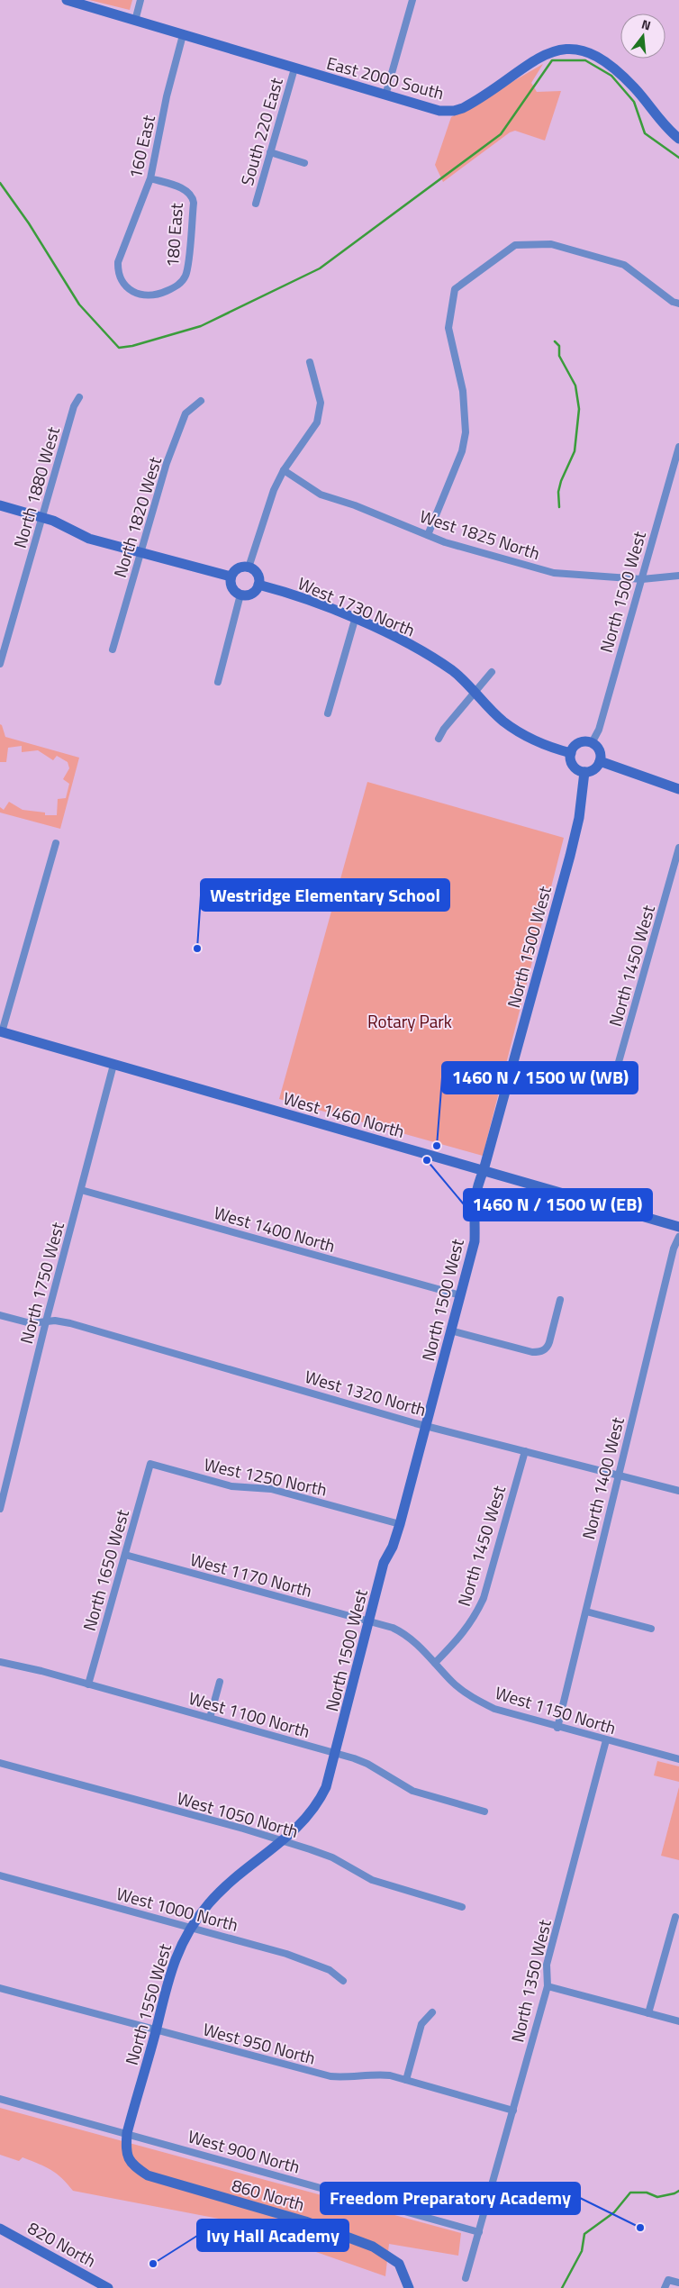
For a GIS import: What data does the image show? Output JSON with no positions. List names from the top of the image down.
{
  "streets": {
    "street": [
      "East 2000 South",
      "South 220 East",
      "160 East",
      "180 East",
      "North 1880 West",
      "North 1820 West",
      "West 1825 North",
      "North 1500 West",
      "West 1730 North",
      "North 1450 West",
      "West 1460 North",
      "West 1400 North",
      "North 1750 West",
      "West 1320 North",
      "West 1250 North",
      "North 1400 West",
      "North 1650 West",
      "West 1170 North",
      "West 1150 North",
      "West 1100 North",
      "West 1050 North",
      "West 1000 North",
      "North 1350 West",
      "North 1550 West",
      "West 950 North",
      "West 900 North",
      "860 North",
      "820 North"
    ]
  },
  "crossings": [
    ["East 2000 South", "South 220 East"],
    ["East 2000 South", "160 East"],
    ["160 East", "180 East"],
    ["West 1825 North", "North 1500 West"],
    ["North 1500 West", "West 1730 North"],
    ["North 1500 West", "North 1450 West"],
    ["North 1500 West", "West 1460 North"],
    ["North 1500 West", "West 1400 North"],
    ["North 1500 West", "West 1320 North"],
    ["North 1500 West", "West 1250 North"],
    ["North 1500 West", "West 1170 North"],
    ["North 1500 West", "West 1150 North"],
    ["North 1500 West", "West 1100 North"],
    ["North 1500 West", "North 1550 West"],
    ["North 1450 West", "West 1320 North"],
    ["North 1450 West", "West 1150 North"],
    ["West 1460 North", "North 1750 West"],
    ["West 1400 North", "North 1750 West"],
    ["North 1750 West", "West 1320 North"],
    ["West 1320 North", "North 1400 West"],
    ["West 1250 North", "North 1650 West"],
    ["North 1400 West", "West 1150 North"],
    ["North 1650 West", "West 1170 North"],
    ["North 1650 West", "West 1100 North"],
    ["West 1170 North", "West 1150 North"],
    ["West 1150 North", "North 1350 West"],
    ["West 1100 North", "North 1550 West"],
    ["West 1050 North", "North 1550 West"],
    ["West 1000 North", "North 1550 West"],
    ["North 1350 West", "West 950 North"],
    ["North 1350 West", "West 900 North"],
    ["North 1550 West", "West 950 North"],
    ["North 1550 West", "West 900 North"],
    ["North 1550 West", "860 North"],
    ["West 900 North", "860 North"]
  ],
  "parks": ["Rotary Park"],
  "places": [
    "Westridge Elementary School",
    "1460 N / 1500 W (WB)",
    "1460 N / 1500 W (EB)",
    "Freedom Preparatory Academy",
    "Ivy Hall Academy"
  ],
  "north": "top"
}
